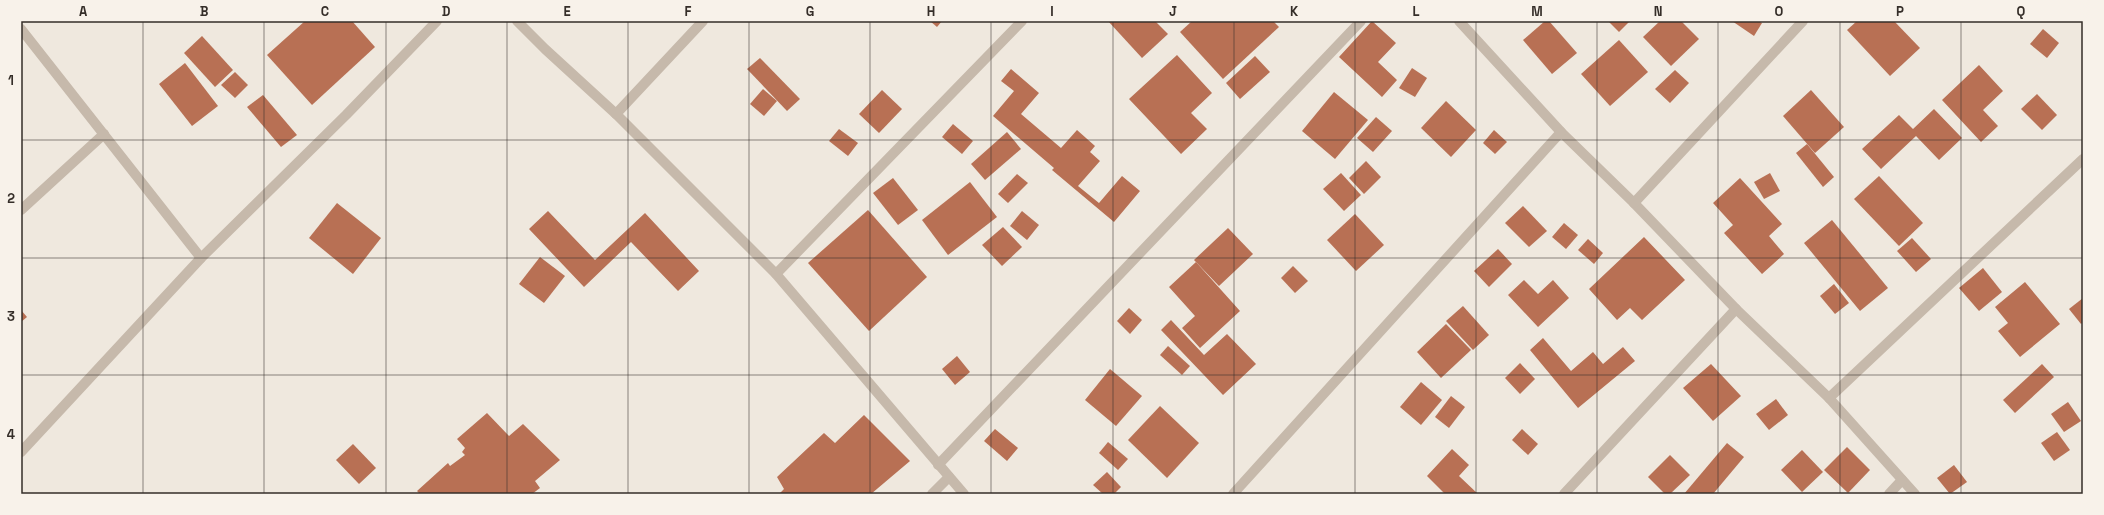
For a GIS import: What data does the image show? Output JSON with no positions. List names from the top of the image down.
{
  "grid": {
    "columns": [
      "A",
      "B",
      "C",
      "D",
      "E",
      "F",
      "G",
      "H",
      "I",
      "J",
      "K",
      "L",
      "M",
      "N",
      "O",
      "P",
      "Q"
    ],
    "rows": [
      "1",
      "2",
      "3",
      "4"
    ]
  }
}
